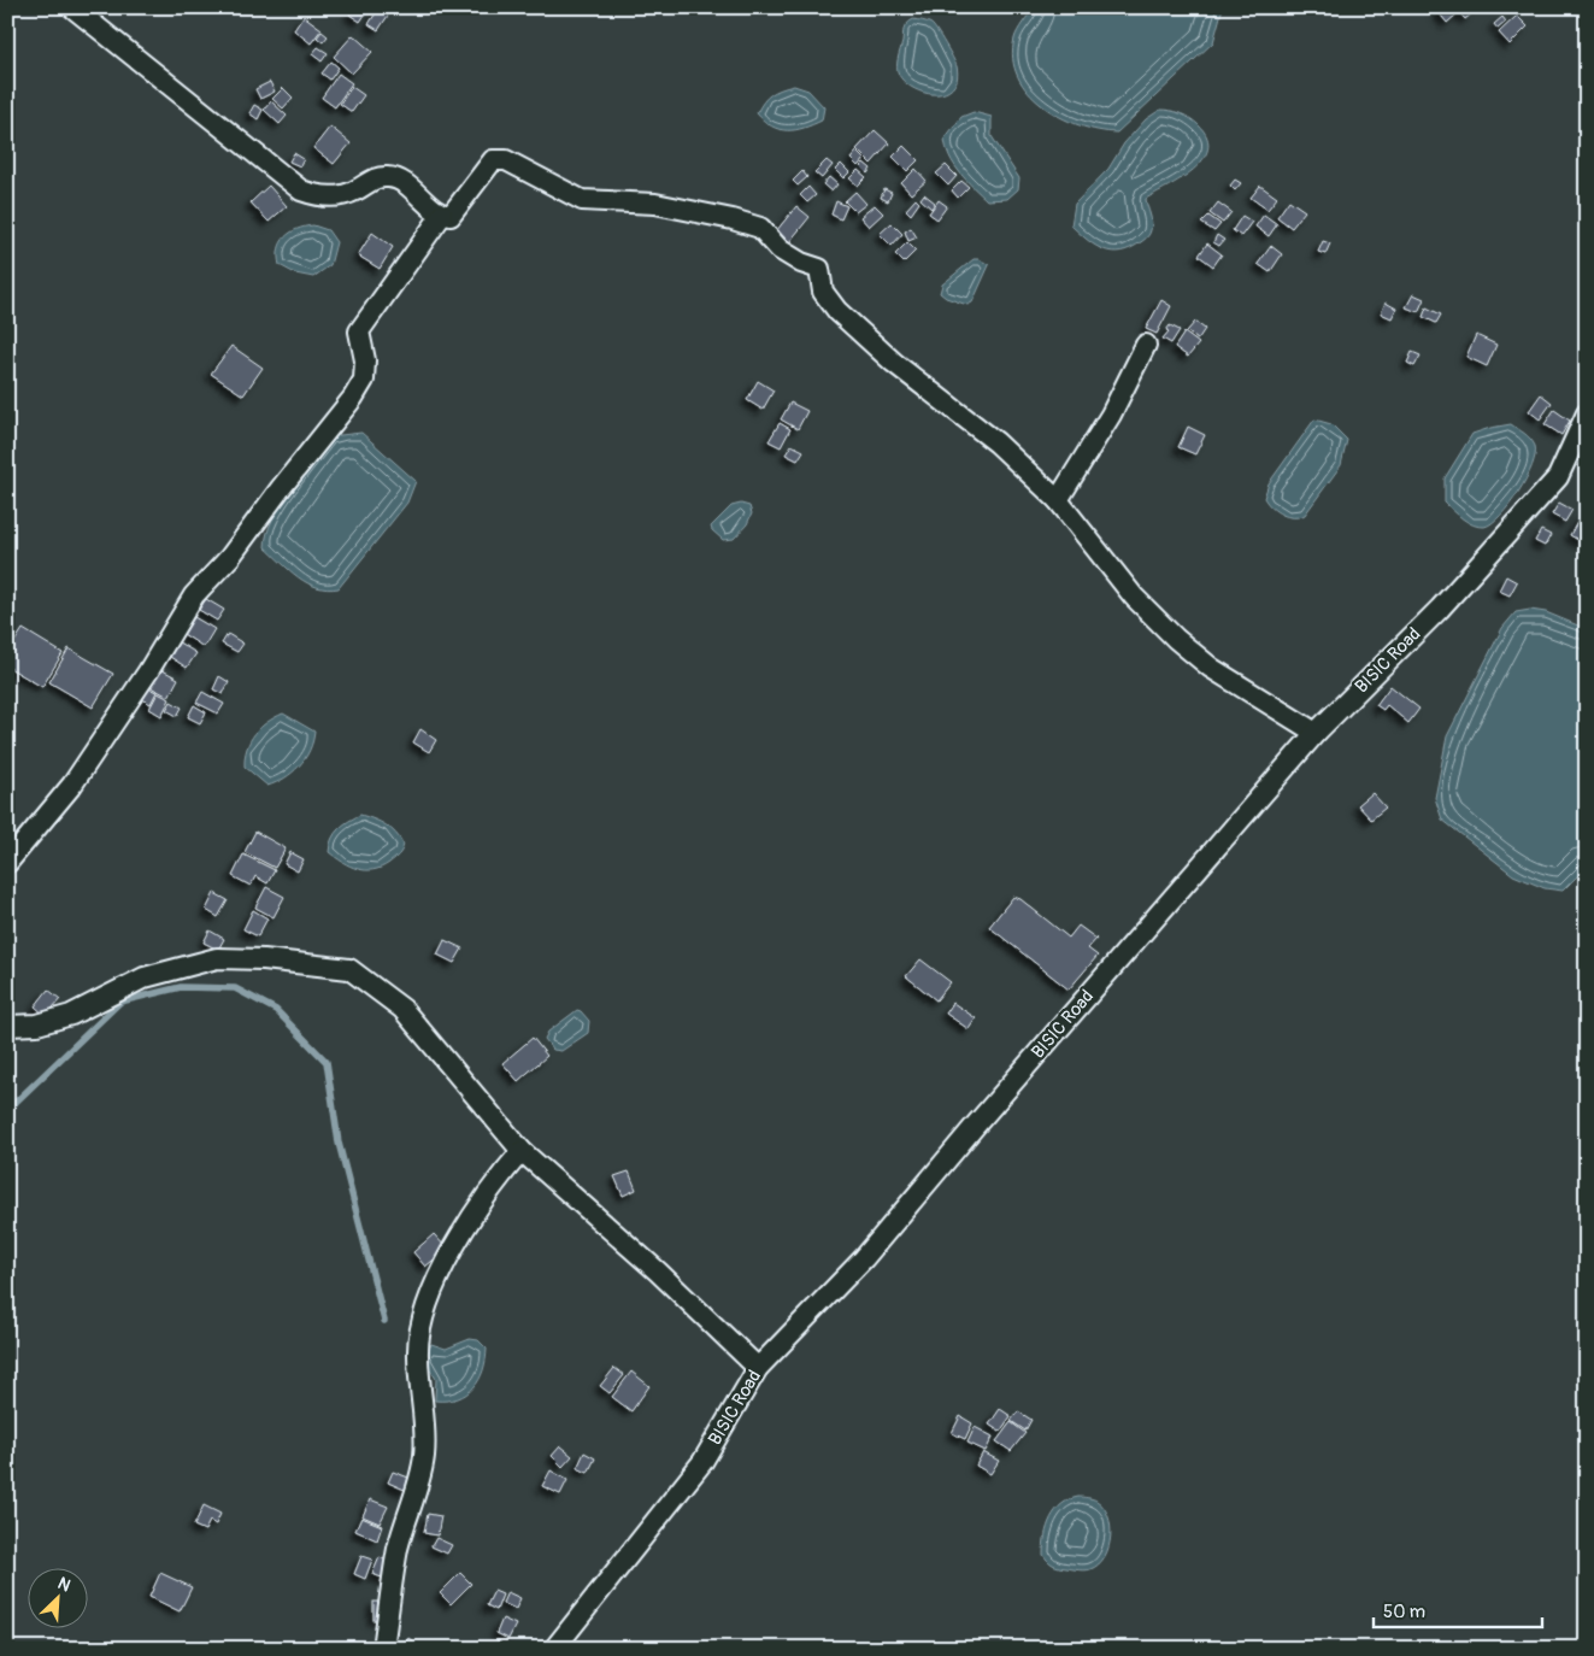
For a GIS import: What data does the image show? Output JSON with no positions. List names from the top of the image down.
{
  "streets": {
    "street": ["BISIC Road"]
  },
  "scale_bar": "50 m",
  "north": "top right"
}
